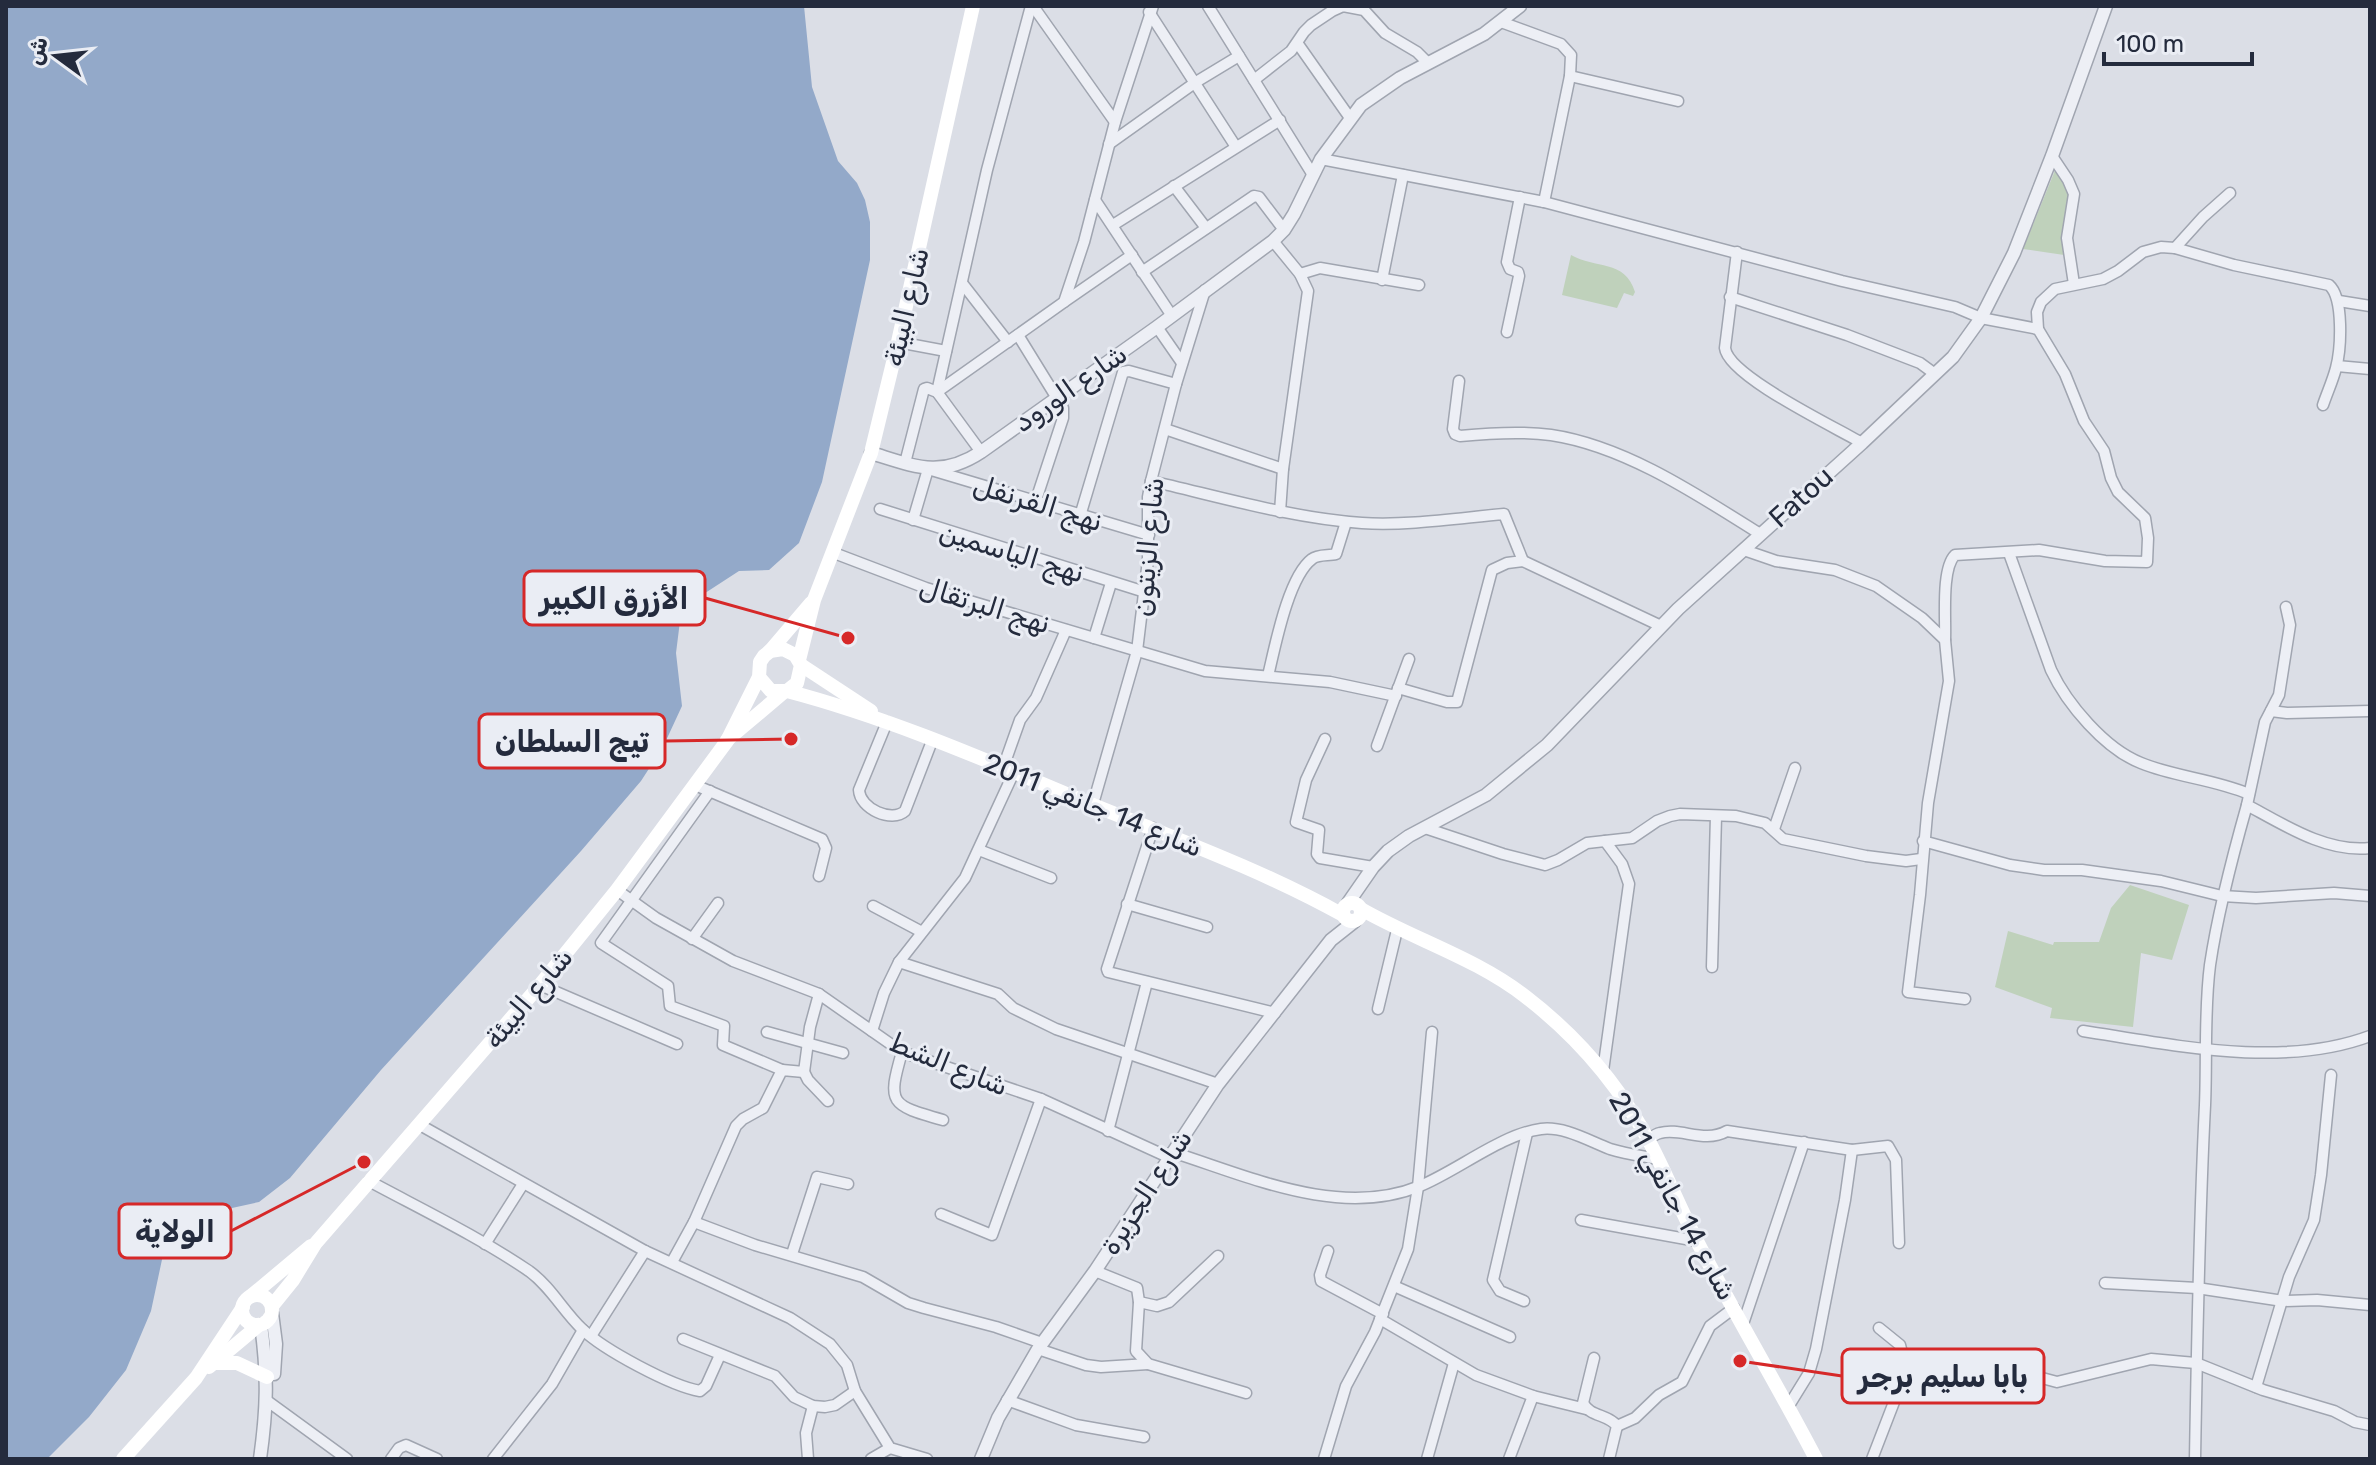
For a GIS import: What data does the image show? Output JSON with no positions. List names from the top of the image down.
{
  "streets": {
    "main road": ["شارع البيئة", "شارع 14 جانفي 2011"],
    "street": [
      "شارع الورود",
      "Fatou",
      "نهج القرنفل",
      "شارع الزيتون",
      "نهج الياسمين",
      "نهج البرتقال",
      "شارع الشط",
      "شارع الجزيرة"
    ]
  },
  "crossings": [
    ["شارع البيئة", "نهج البرتقال"],
    ["شارع البيئة", "شارع 14 جانفي 2011"],
    ["شارع البيئة", "شارع الشط"],
    ["شارع الورود", "نهج القرنفل"],
    ["شارع الورود", "شارع الزيتون"],
    ["Fatou", "شارع 14 جانفي 2011"],
    ["Fatou", "شارع الجزيرة"],
    ["نهج القرنفل", "شارع الزيتون"],
    ["شارع الزيتون", "نهج الياسمين"],
    ["شارع الزيتون", "نهج البرتقال"],
    ["شارع الزيتون", "شارع 14 جانفي 2011"],
    ["شارع 14 جانفي 2011", "شارع الجزيرة"],
    ["شارع الشط", "شارع الجزيرة"]
  ],
  "places": [
    "الأزرق الكبير",
    "تيج السلطان",
    "الولاية",
    "بابا سليم برجر"
  ],
  "scale_bar": "100 m",
  "north": "left"
}
